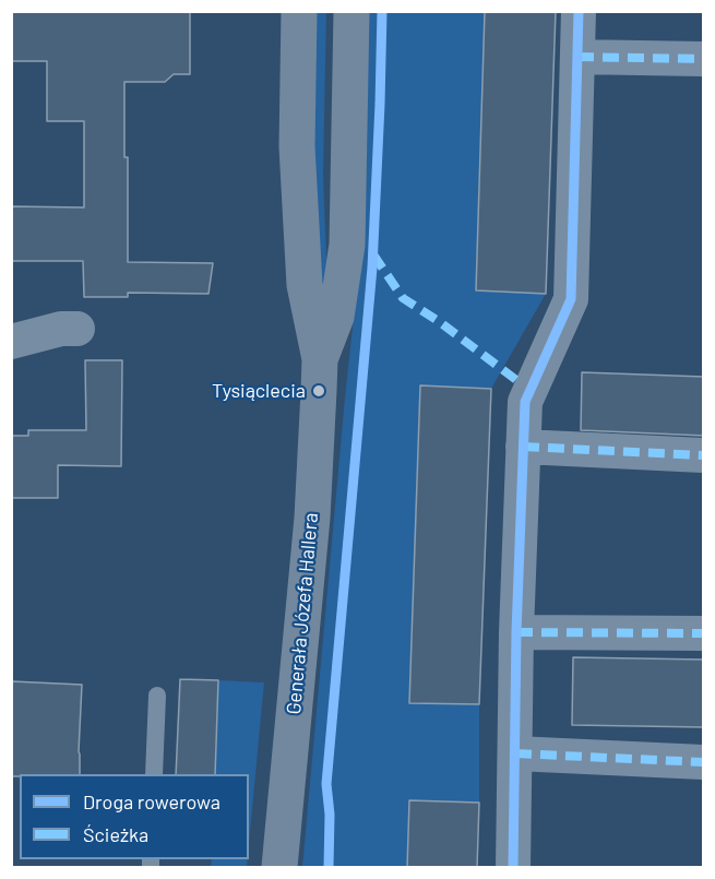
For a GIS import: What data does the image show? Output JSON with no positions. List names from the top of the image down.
{
  "streets": {
    "street": ["Generała Józefa Hallera"]
  },
  "places": ["Tysiąclecia"],
  "legend": ["Droga rowerowa", "Ścieżka"]
}
